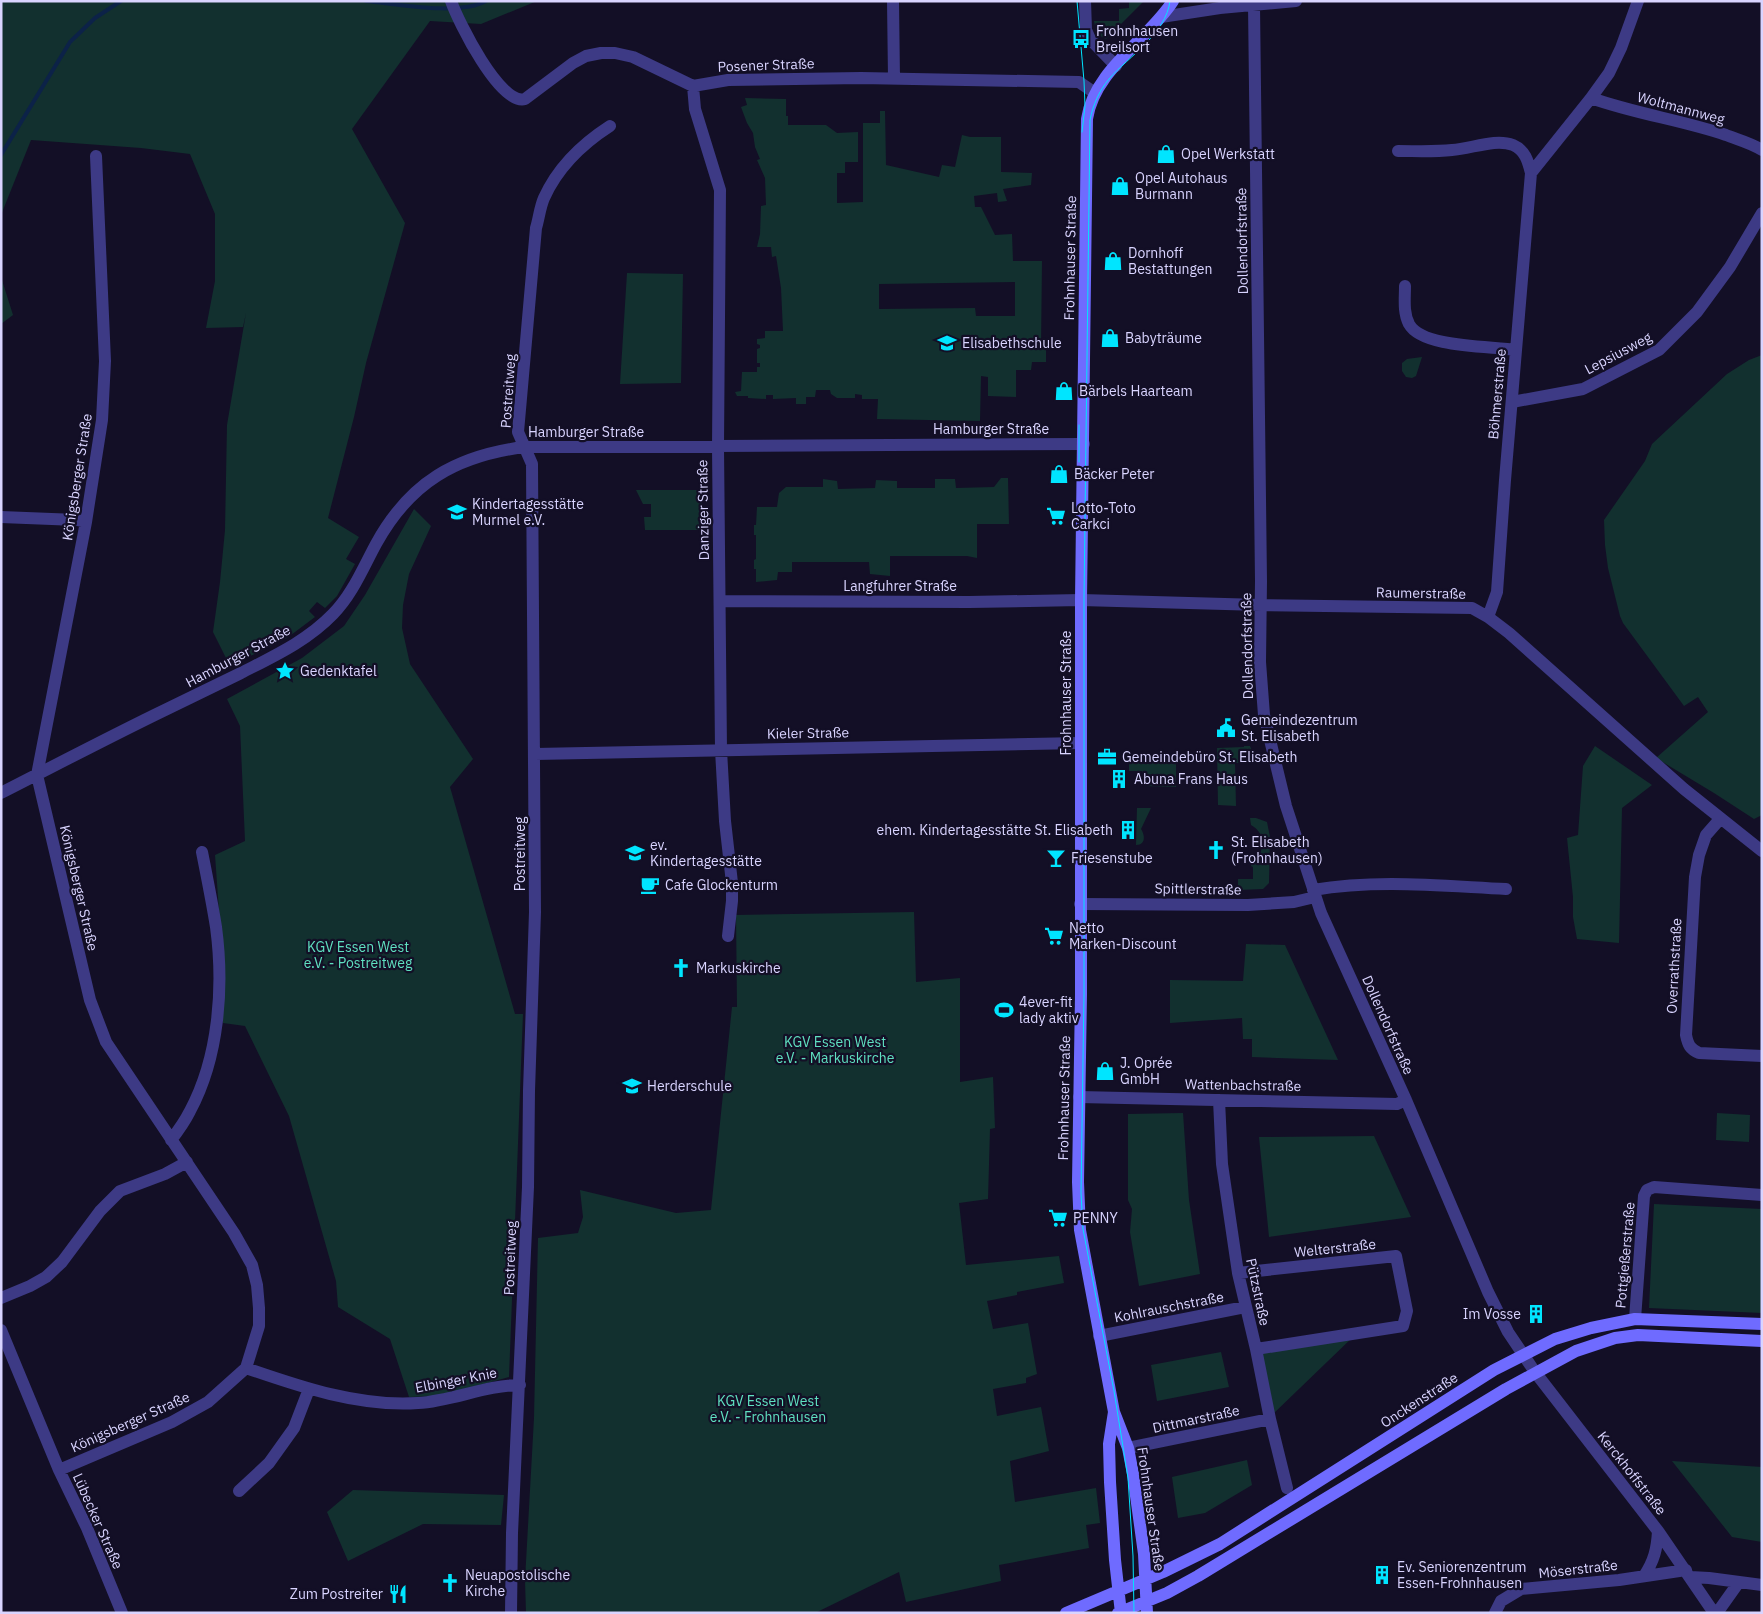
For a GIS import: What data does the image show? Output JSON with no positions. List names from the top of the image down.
{
  "streets": {
    "main road": ["Frohnhauser Straße", "Onckenstraße"],
    "street": [
      "Posener Straße",
      "Woltmannweg",
      "Dollendorfstraße",
      "Lepsiusweg",
      "Postreitweg",
      "Böhmerstraße",
      "Hamburger Straße",
      "Königsberger Straße",
      "Danziger Straße",
      "Langfuhrer Straße",
      "Raumerstraße",
      "Kieler Straße",
      "Spittlerstraße",
      "Overrathstraße",
      "Wattenbachstraße",
      "Welterstraße",
      "Pottgießerstraße",
      "Pützstraße",
      "Kohlrauschstraße",
      "Elbinger Knie",
      "Dittmarstraße",
      "Kerckhoffstraße",
      "Lübecker Straße",
      "Möserstraße"
    ]
  },
  "crossings": [
    ["Posener Straße", "Frohnhauser Straße"],
    ["Posener Straße", "Danziger Straße"],
    ["Dollendorfstraße", "Raumerstraße"],
    ["Dollendorfstraße", "Spittlerstraße"],
    ["Dollendorfstraße", "Wattenbachstraße"],
    ["Dollendorfstraße", "Onckenstraße"],
    ["Dollendorfstraße", "Kerckhoffstraße"],
    ["Frohnhauser Straße", "Hamburger Straße"],
    ["Frohnhauser Straße", "Langfuhrer Straße"],
    ["Frohnhauser Straße", "Raumerstraße"],
    ["Frohnhauser Straße", "Kieler Straße"],
    ["Frohnhauser Straße", "Spittlerstraße"],
    ["Frohnhauser Straße", "Wattenbachstraße"],
    ["Frohnhauser Straße", "Kohlrauschstraße"],
    ["Frohnhauser Straße", "Onckenstraße"],
    ["Frohnhauser Straße", "Dittmarstraße"],
    ["Lepsiusweg", "Böhmerstraße"],
    ["Postreitweg", "Hamburger Straße"],
    ["Postreitweg", "Kieler Straße"],
    ["Postreitweg", "Elbinger Knie"],
    ["Böhmerstraße", "Raumerstraße"],
    ["Hamburger Straße", "Königsberger Straße"],
    ["Hamburger Straße", "Danziger Straße"],
    ["Königsberger Straße", "Elbinger Knie"],
    ["Königsberger Straße", "Lübecker Straße"],
    ["Danziger Straße", "Langfuhrer Straße"],
    ["Danziger Straße", "Kieler Straße"],
    ["Langfuhrer Straße", "Raumerstraße"],
    ["Raumerstraße", "Overrathstraße"],
    ["Wattenbachstraße", "Pützstraße"],
    ["Welterstraße", "Pützstraße"],
    ["Pottgießerstraße", "Onckenstraße"],
    ["Pützstraße", "Kohlrauschstraße"],
    ["Pützstraße", "Dittmarstraße"],
    ["Onckenstraße", "Kerckhoffstraße"],
    ["Kerckhoffstraße", "Möserstraße"]
  ],
  "parks": ["KGV Essen West e.V. - Postreitweg", "KGV Essen West e.V. - Markuskirche", "KGV Essen West e.V. - Frohnhausen"],
  "places": {
    "bus stop": ["Frohnhausen Breilsort"],
    "shop": [
      "Opel Werkstatt",
      "Opel Autohaus Burmann",
      "Dornhoff Bestattungen",
      "Babyträume",
      "Bärbels Haarteam",
      "Bäcker Peter",
      "J. Oprée GmbH"
    ],
    "school or university": [
      "Elisabethschule",
      "Kindertagesstätte Murmel e.V.",
      "ev. Kindertagesstätte",
      "Herderschule"
    ],
    "supermarket": ["Lotto-Toto Carkci", "Netto Marken-Discount", "PENNY"],
    "place": ["Gedenktafel"],
    "public building": ["Gemeindezentrum St. Elisabeth"],
    "office": ["Gemeindebüro St. Elisabeth"],
    "building": [
      "Abuna Frans Haus",
      "ehem. Kindertagesstätte St. Elisabeth",
      "Im Vosse",
      "Ev. Seniorenzentrum Essen-Frohnhausen"
    ],
    "church": ["St. Elisabeth (Frohnhausen)", "Markuskirche", "Neuapostolische Kirche"],
    "bar": ["Friesenstube"],
    "cafe": ["Cafe Glockenturm"],
    "sports": ["4ever-fit lady aktiv"],
    "restaurant": ["Zum Postreiter"]
  }
}
